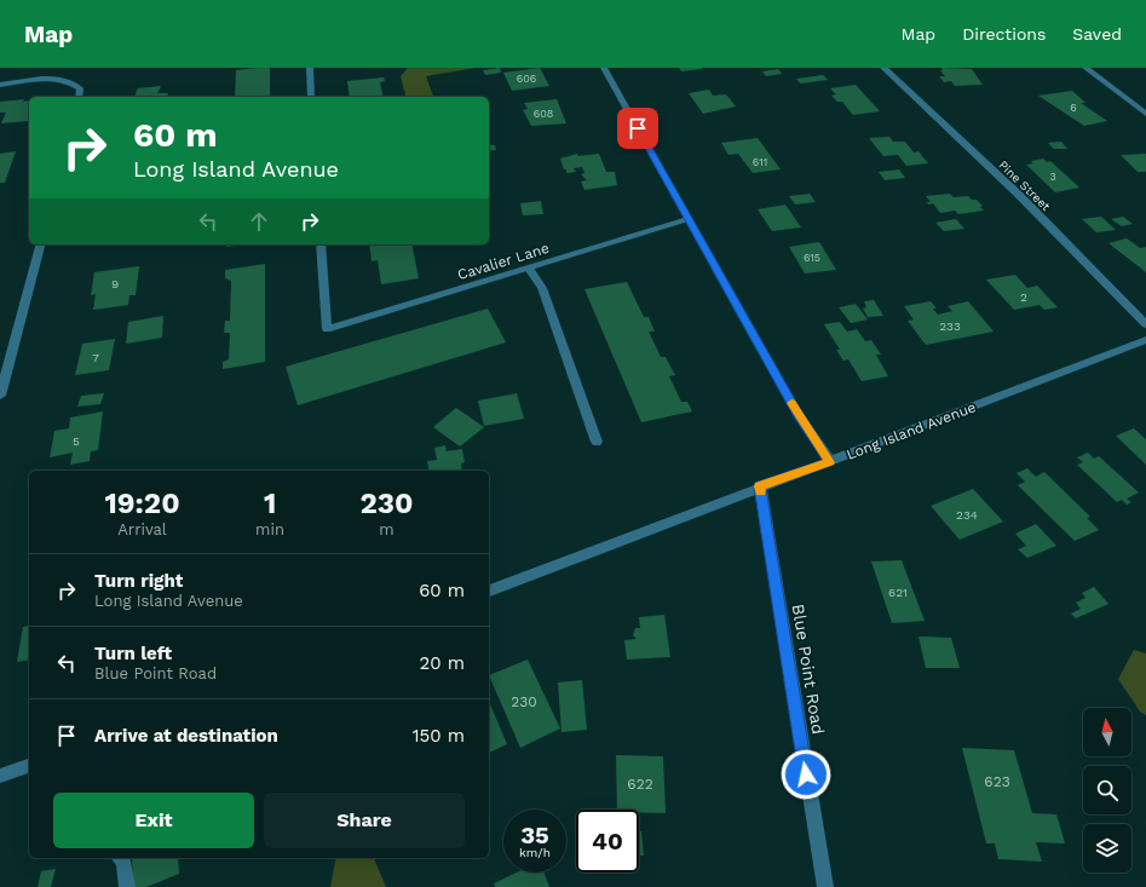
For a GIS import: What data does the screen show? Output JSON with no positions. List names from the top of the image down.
{
  "streets": {
    "street": [
      "Pine Street",
      "Cavalier Lane",
      "Long Island Avenue",
      "Blue Point Road"
    ]
  },
  "crossings": [
    ["Long Island Avenue", "Blue Point Road"]
  ],
  "house_numbers": [
    "606",
    "6",
    "608",
    "611",
    "3",
    "615",
    "9",
    "2",
    "233",
    "7",
    "5",
    "234",
    "621",
    "230",
    "623",
    "622"
  ],
  "north": "top",
  "page": {
    "header": "Map",
    "nav": ["Map", "Directions", "Saved"],
    "turn": ["60 m", "Long Island Avenue"],
    "eta": [
      "19:20",
      "Arrival",
      "1",
      "min",
      "230",
      "m"
    ],
    "list": [
      {
        "name": "Turn right",
        "note": "Long Island Avenue",
        "value": "60 m"
      },
      {
        "name": "Turn left",
        "note": "Blue Point Road",
        "value": "20 m"
      },
      {
        "name": "Arrive at destination",
        "value": "150 m"
      }
    ],
    "buttons": ["Exit", "Share"],
    "speed": "35 km/h",
    "limit": "40"
  }
}
